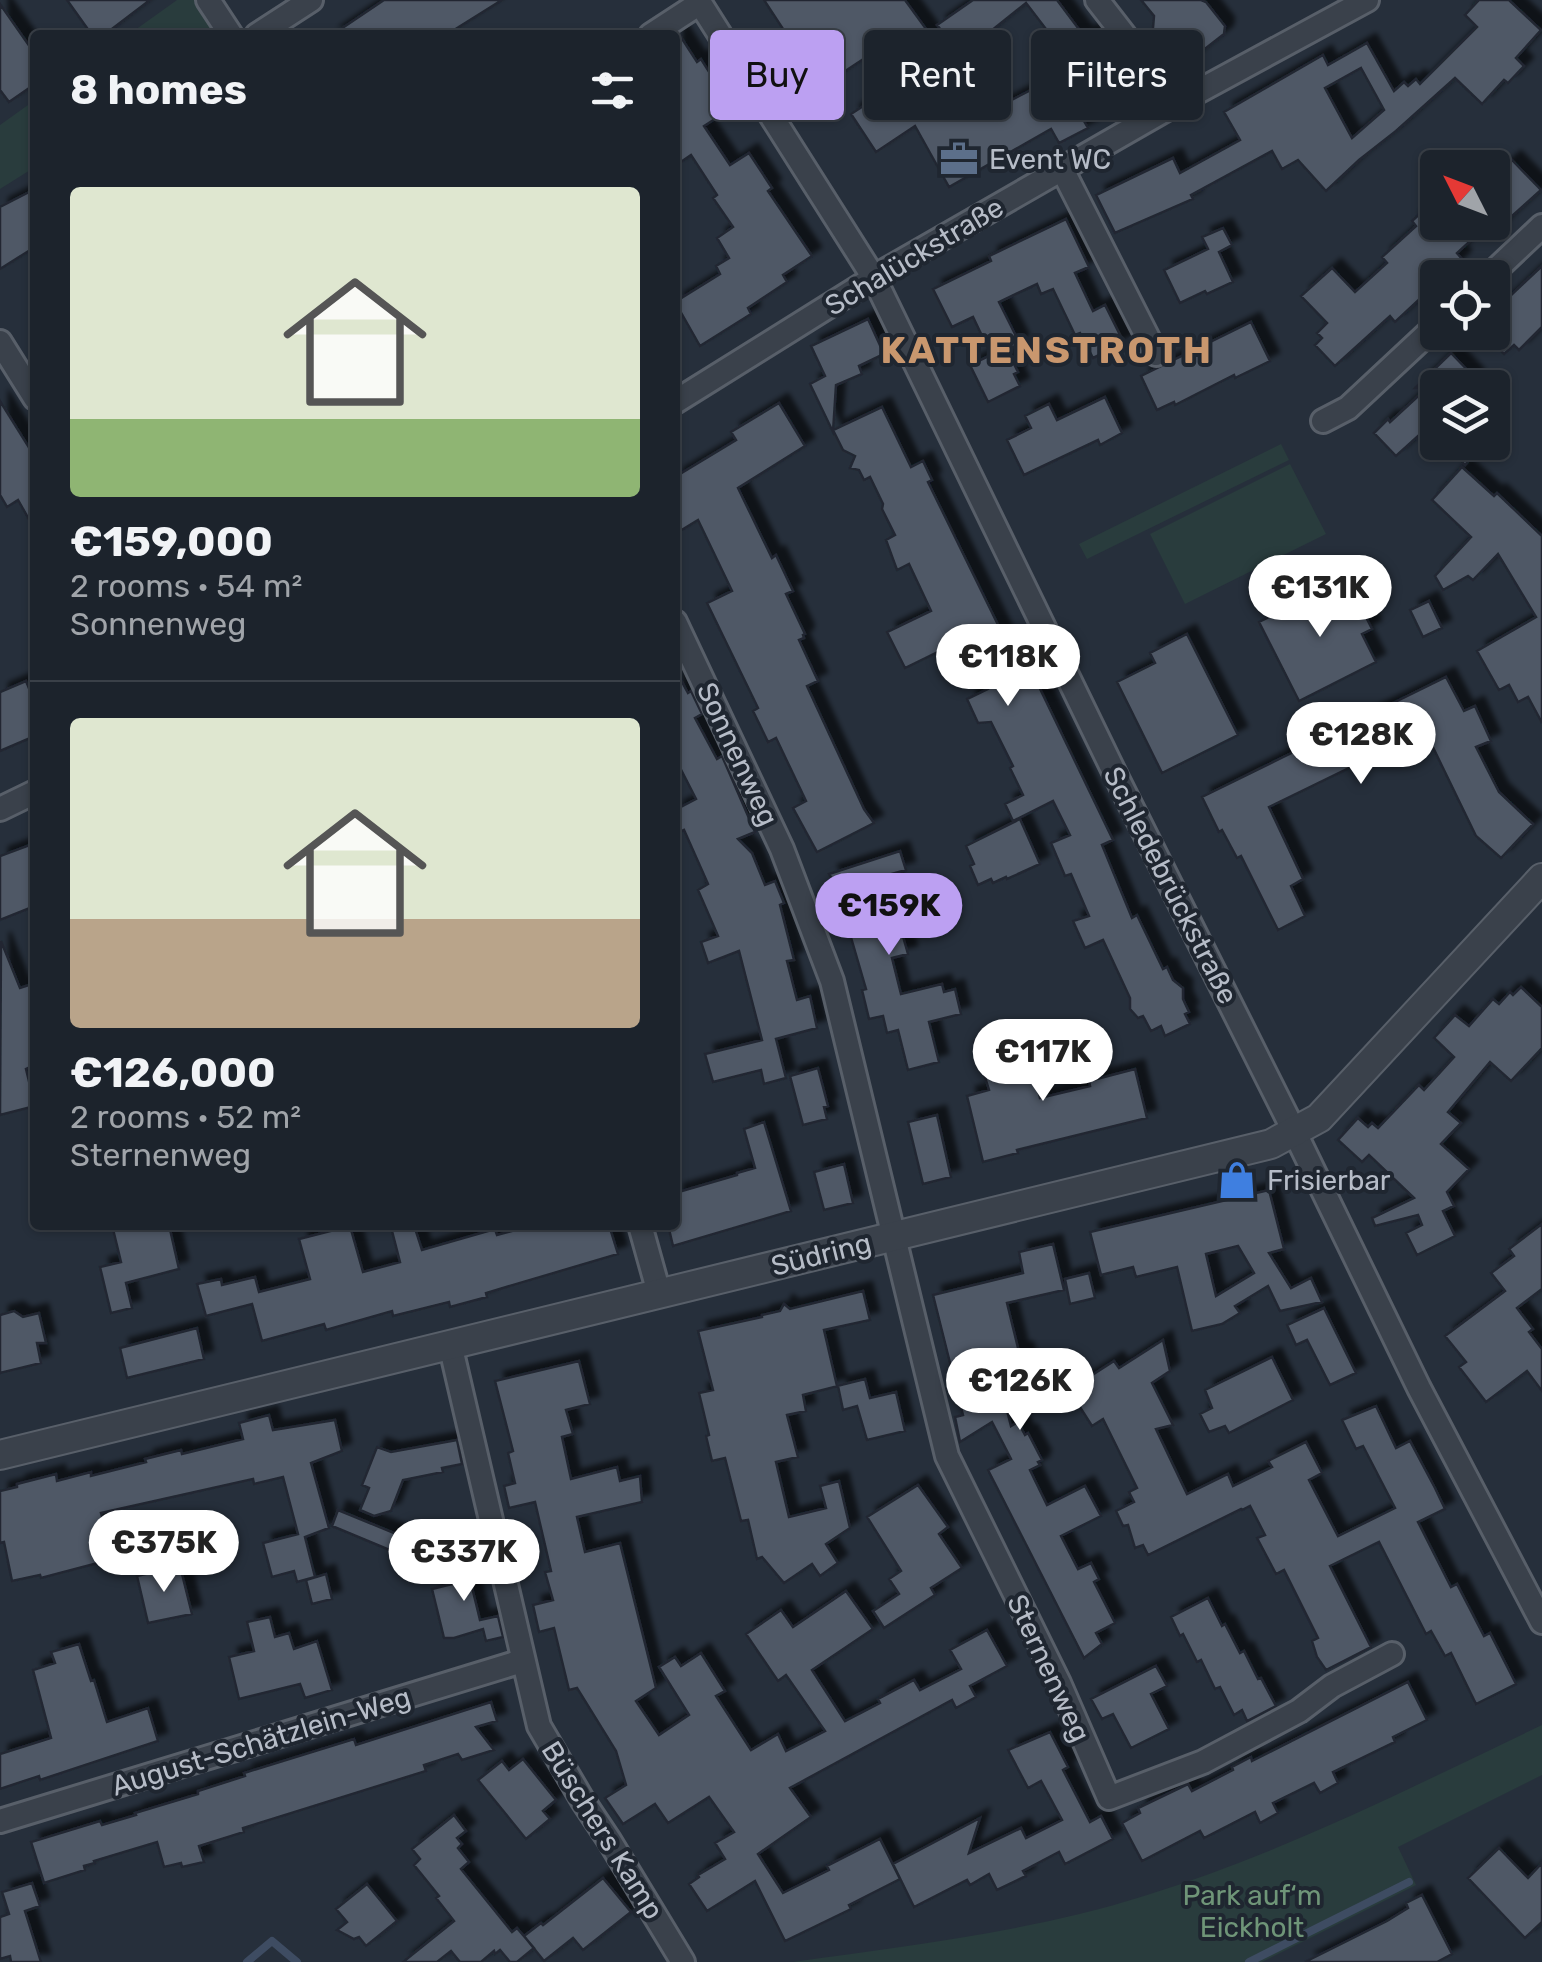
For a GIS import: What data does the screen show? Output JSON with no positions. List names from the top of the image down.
{
  "streets": {
    "street": [
      "Schalückstraße",
      "Sonnenweg",
      "Schledebrückstraße",
      "Südring",
      "Sternenweg",
      "August-Schätzlein-Weg",
      "Büschers Kamp"
    ]
  },
  "crossings": [
    ["Schalückstraße", "Schledebrückstraße"],
    ["Sonnenweg", "Südring"],
    ["Sonnenweg", "Sternenweg"],
    ["Schledebrückstraße", "Südring"],
    ["Südring", "Sternenweg"],
    ["Südring", "Büschers Kamp"],
    ["August-Schätzlein-Weg", "Büschers Kamp"]
  ],
  "districts": ["KATTENSTROTH"],
  "parks": ["Park auf‘m Eickholt"],
  "places": {
    "office": ["Event WC"],
    "shop": ["Frisierbar"]
  },
  "north": "top left",
  "page": {
    "chip": ["Buy", "Rent", "Filters"],
    "heading": "8 homes",
    "list": [
      {
        "name": "€159,000",
        "note": "2 rooms · 54 m² · Sonnenweg"
      },
      {
        "name": "€126,000",
        "note": "2 rooms · 52 m² · Sternenweg"
      }
    ],
    "price": [
      "€131K",
      "€118K",
      "€128K",
      "€159K",
      "€117K",
      "€126K",
      "€375K",
      "€337K"
    ]
  }
}
